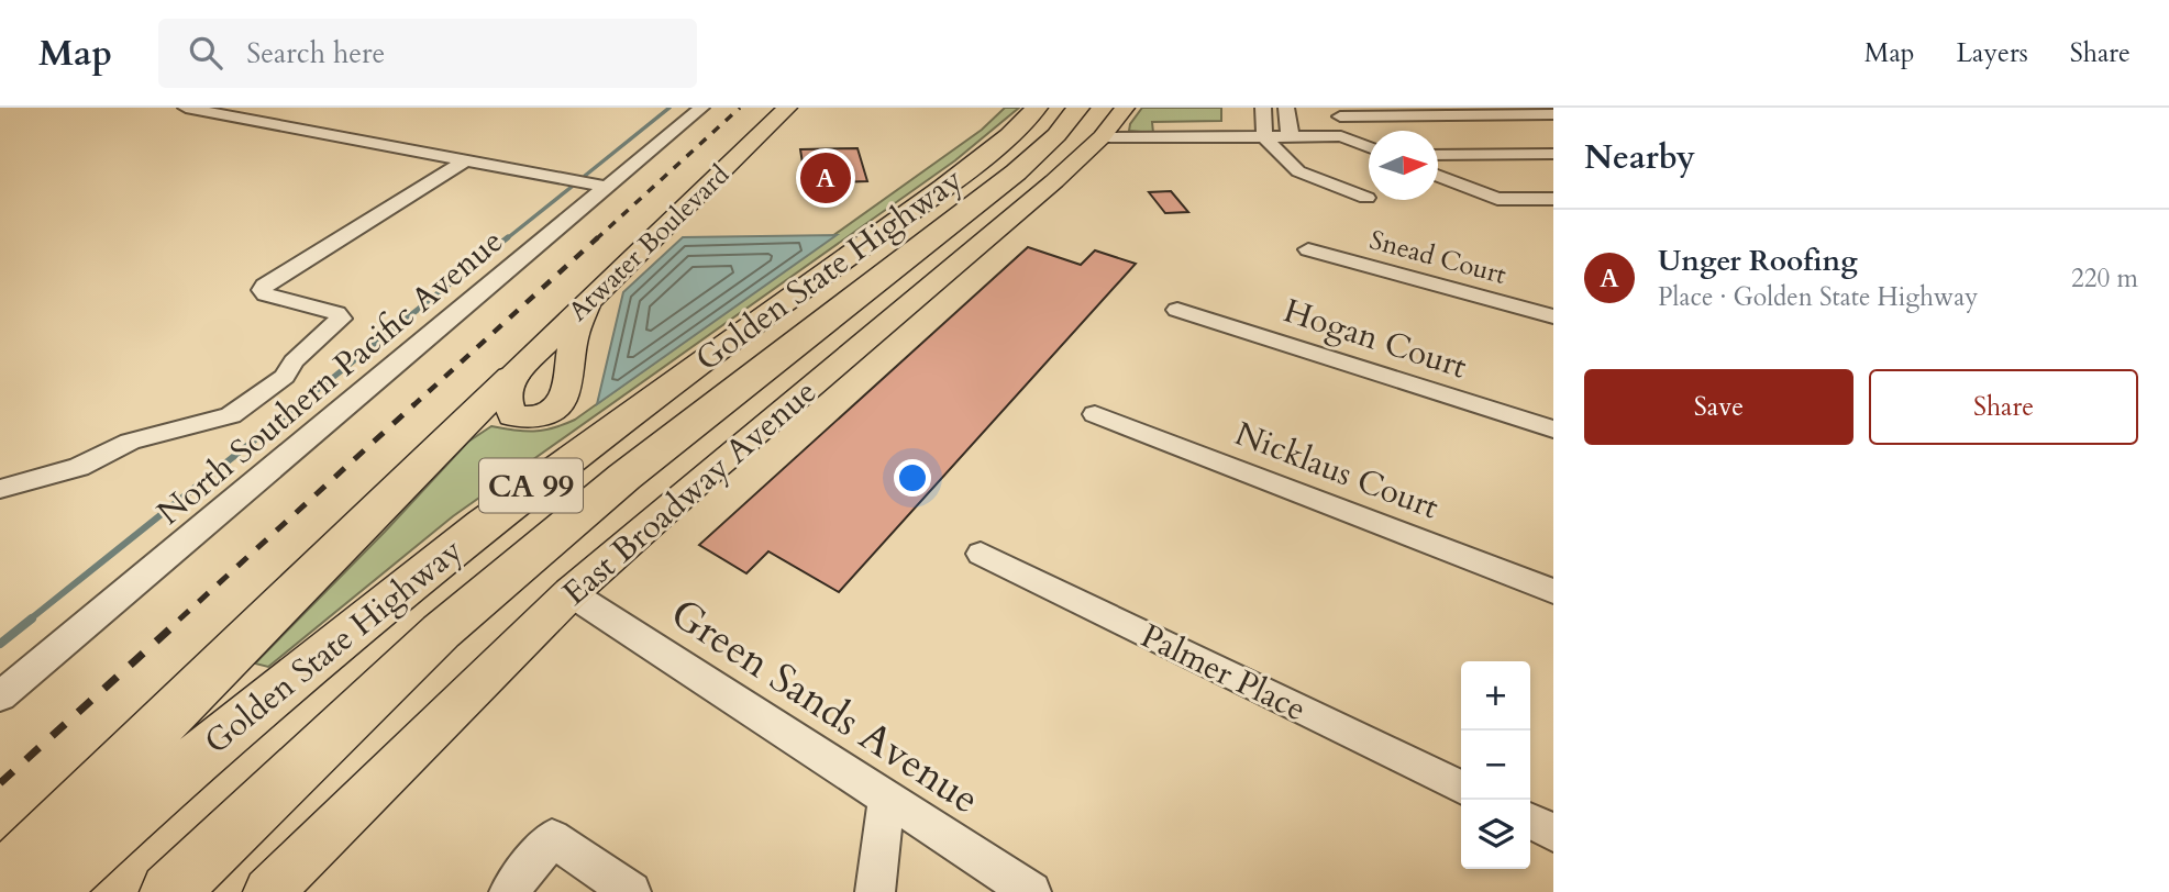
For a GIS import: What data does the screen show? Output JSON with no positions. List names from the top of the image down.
{
  "streets": {
    "highway": ["Golden State Highway", "CA 99"],
    "main road": ["Atwater Boulevard", "East Broadway Avenue"],
    "street": [
      "Snead Court",
      "Hogan Court",
      "North Southern Pacific Avenue",
      "Nicklaus Court",
      "Palmer Place",
      "Green Sands Avenue"
    ]
  },
  "crossings": [
    ["Golden State Highway", "East Broadway Avenue"],
    ["East Broadway Avenue", "Green Sands Avenue"]
  ],
  "north": "right",
  "page": {
    "header": "Map",
    "search": "Search here",
    "nav": ["Map", "Layers", "Share"],
    "heading": "Nearby",
    "pins": "A",
    "list": [
      {
        "mark": "A",
        "name": "Unger Roofing",
        "note": "Place · Golden State Highway",
        "value": "220 m"
      }
    ],
    "buttons": ["Save", "Share"],
    "map_buttons": ["+", "−"]
  }
}
